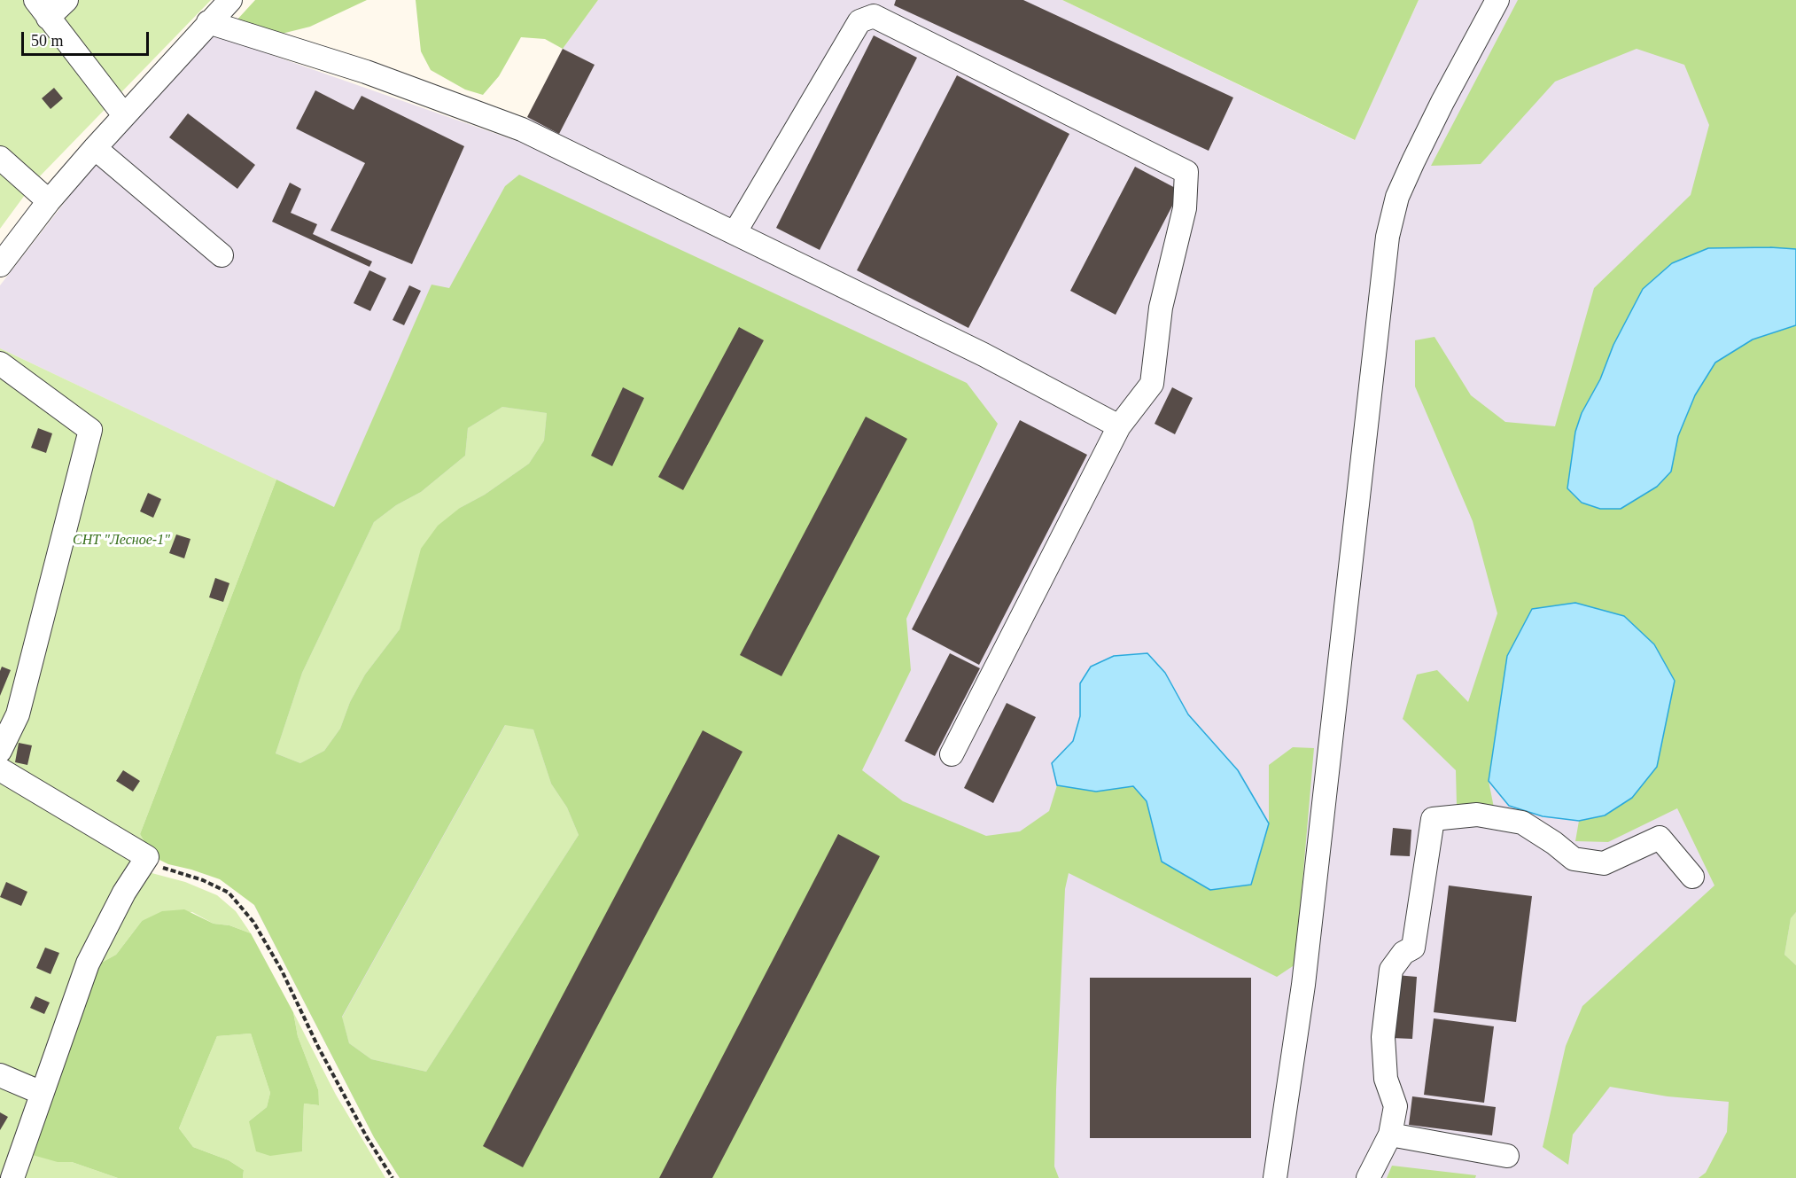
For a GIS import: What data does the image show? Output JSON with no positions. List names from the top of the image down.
{
  "parks": ["СНТ \"Лесное-1\""],
  "scale_bar": "50 m"
}
